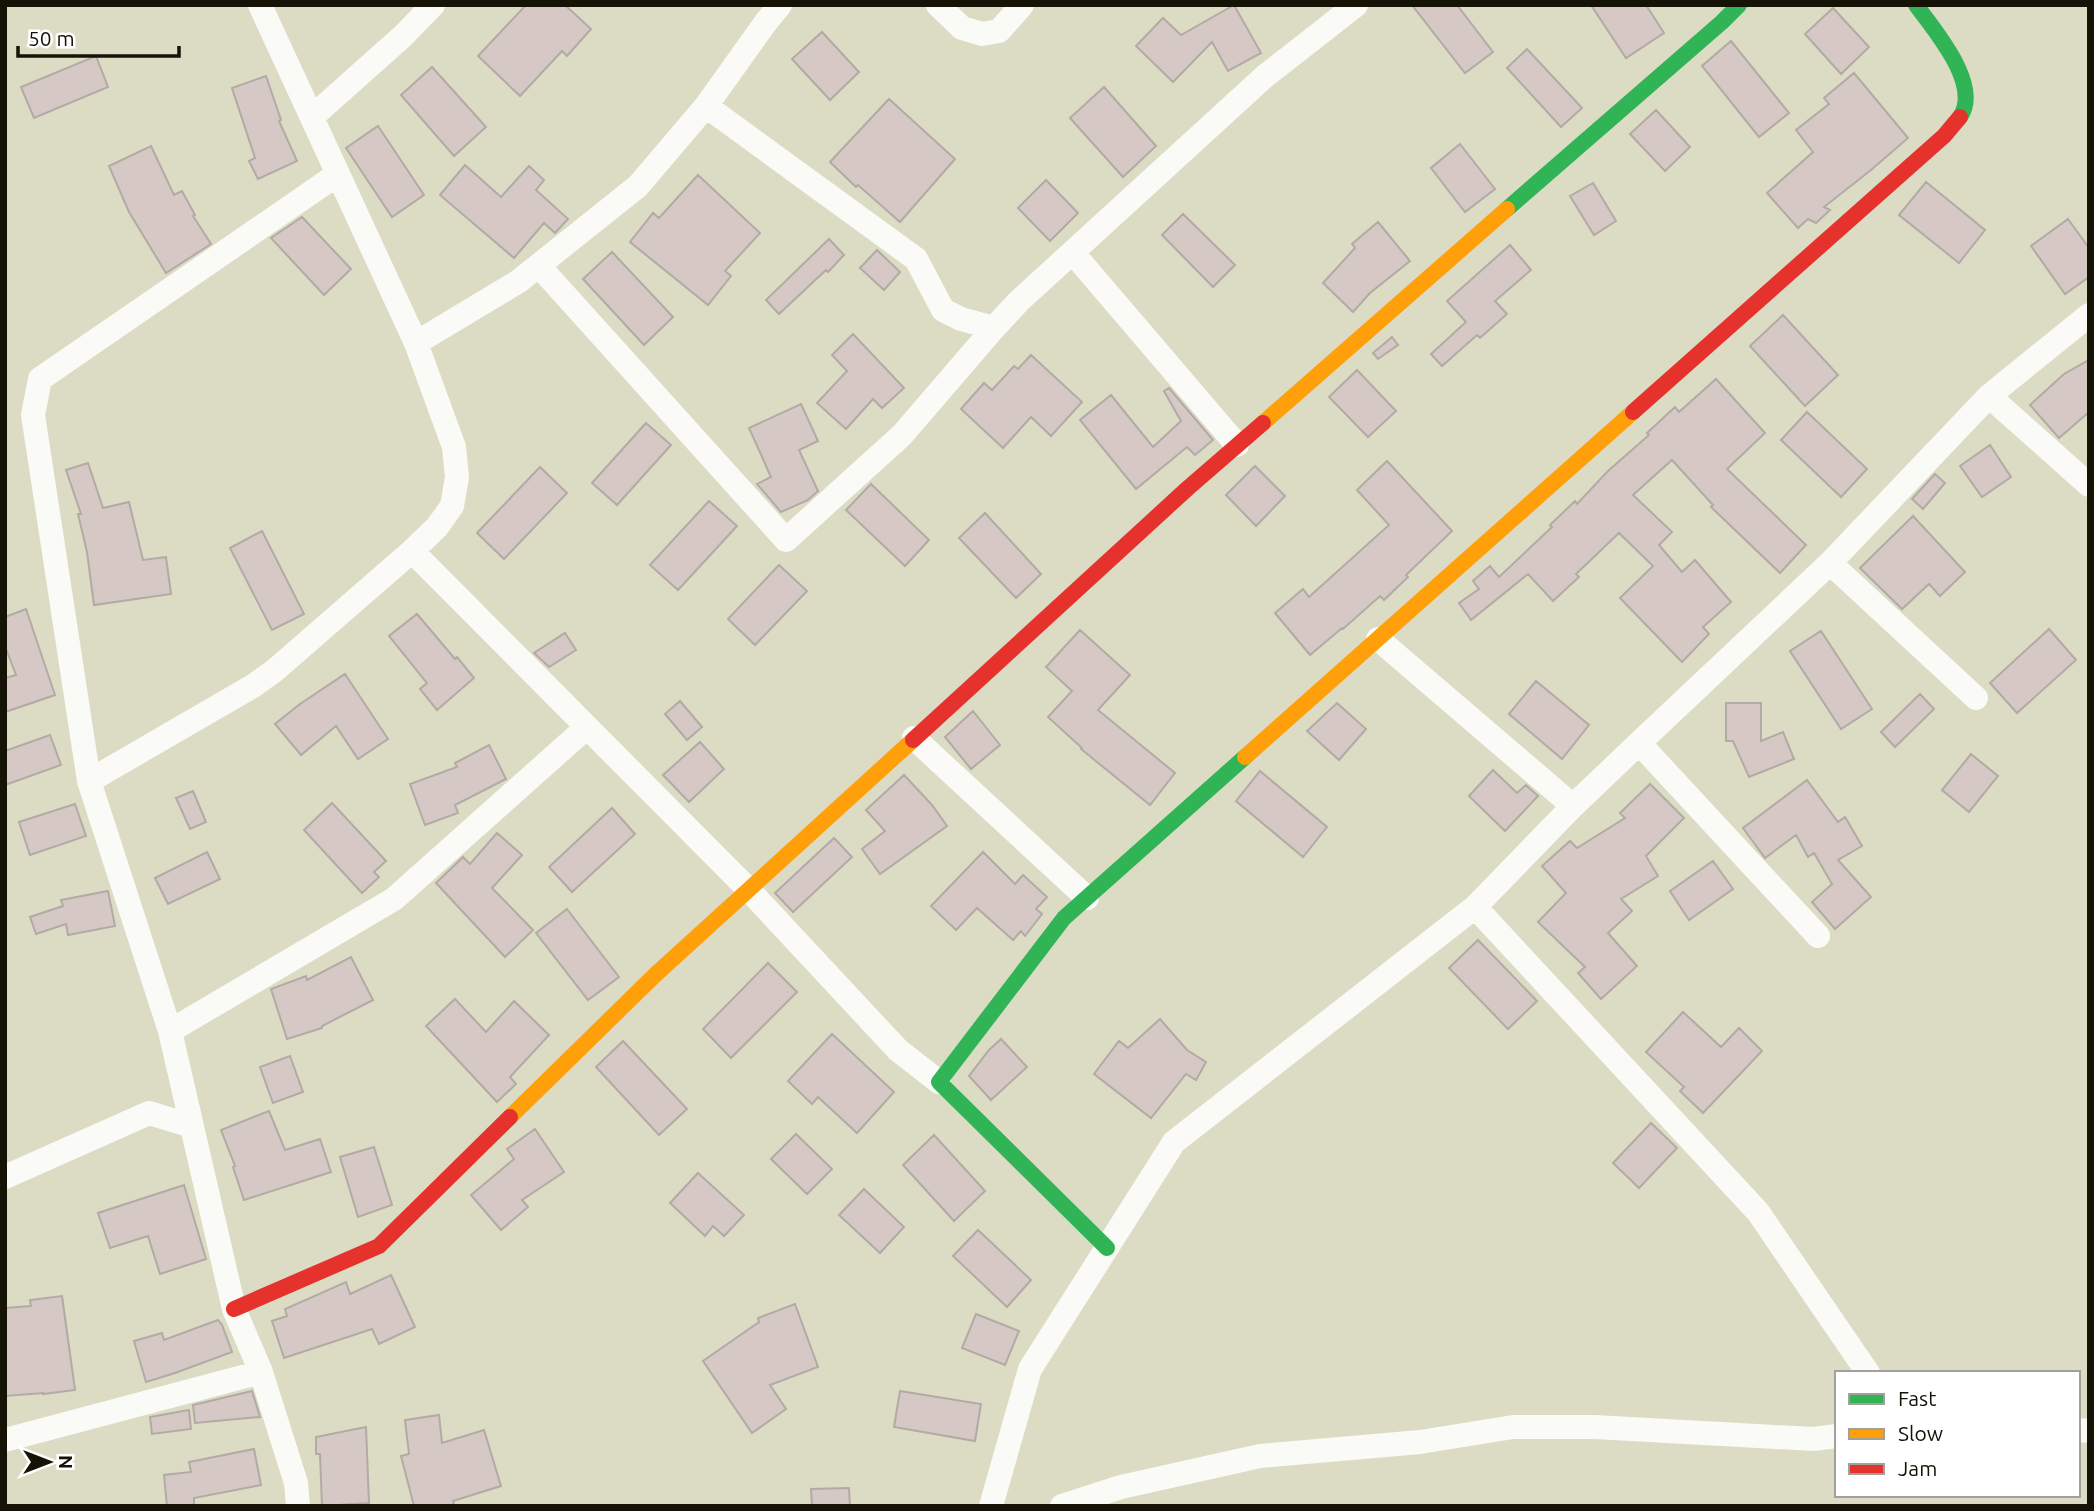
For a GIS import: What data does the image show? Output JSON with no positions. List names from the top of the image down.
{
  "legend": ["Fast", "Slow", "Jam"],
  "scale_bar": "50 m",
  "north": "right"
}
